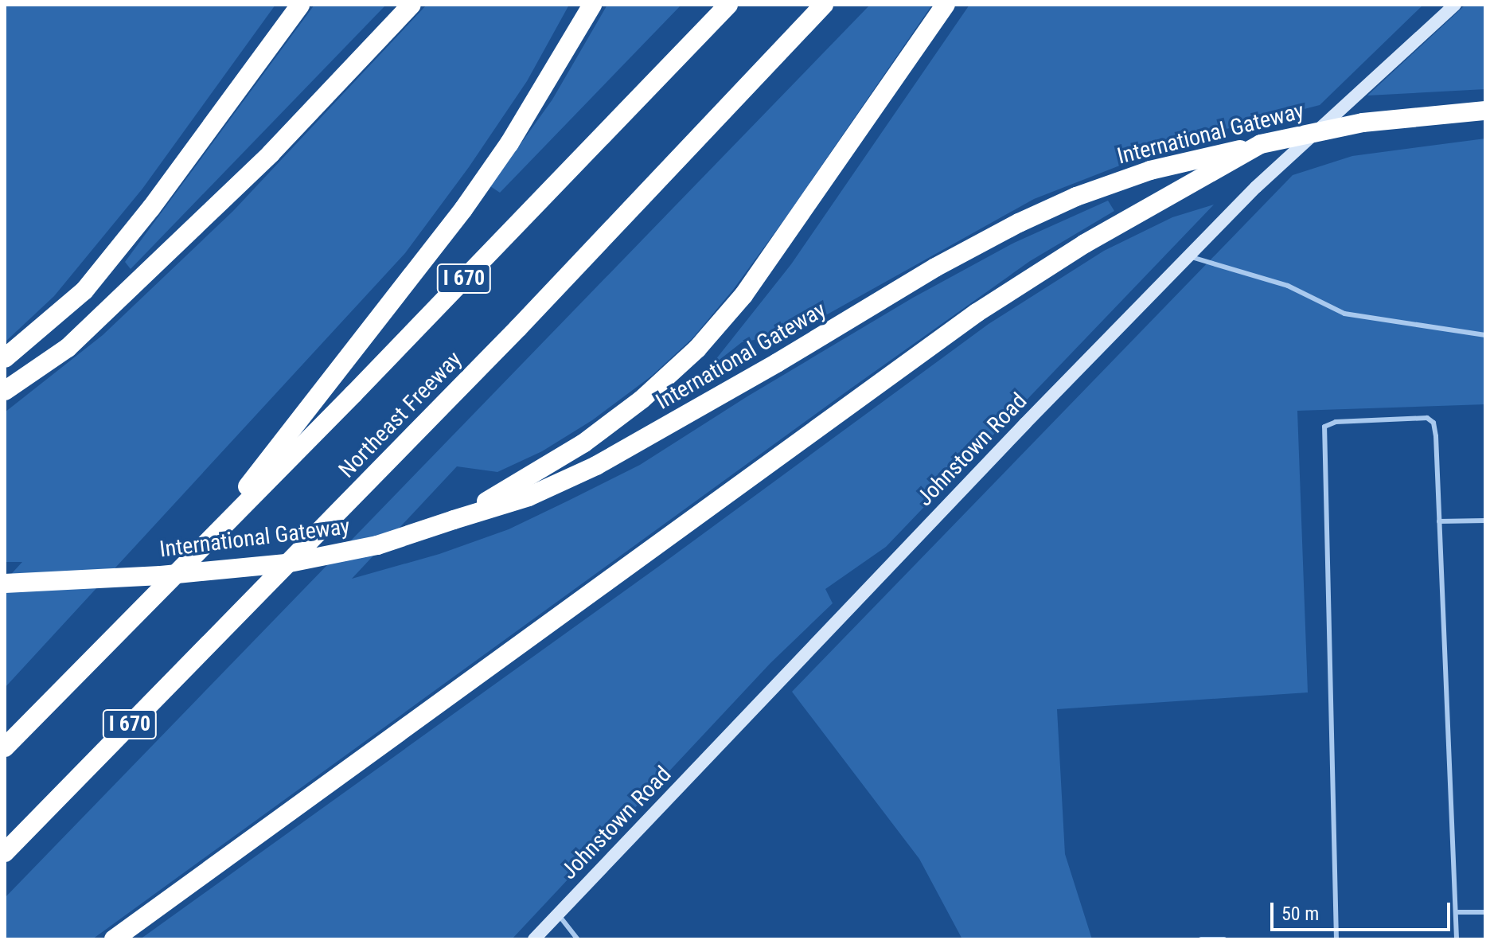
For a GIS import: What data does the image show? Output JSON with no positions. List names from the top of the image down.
{
  "streets": {
    "highway": ["International Gateway", "I 670", "Northeast Freeway"],
    "main road": ["Johnstown Road"]
  },
  "scale_bar": "50 m"
}
